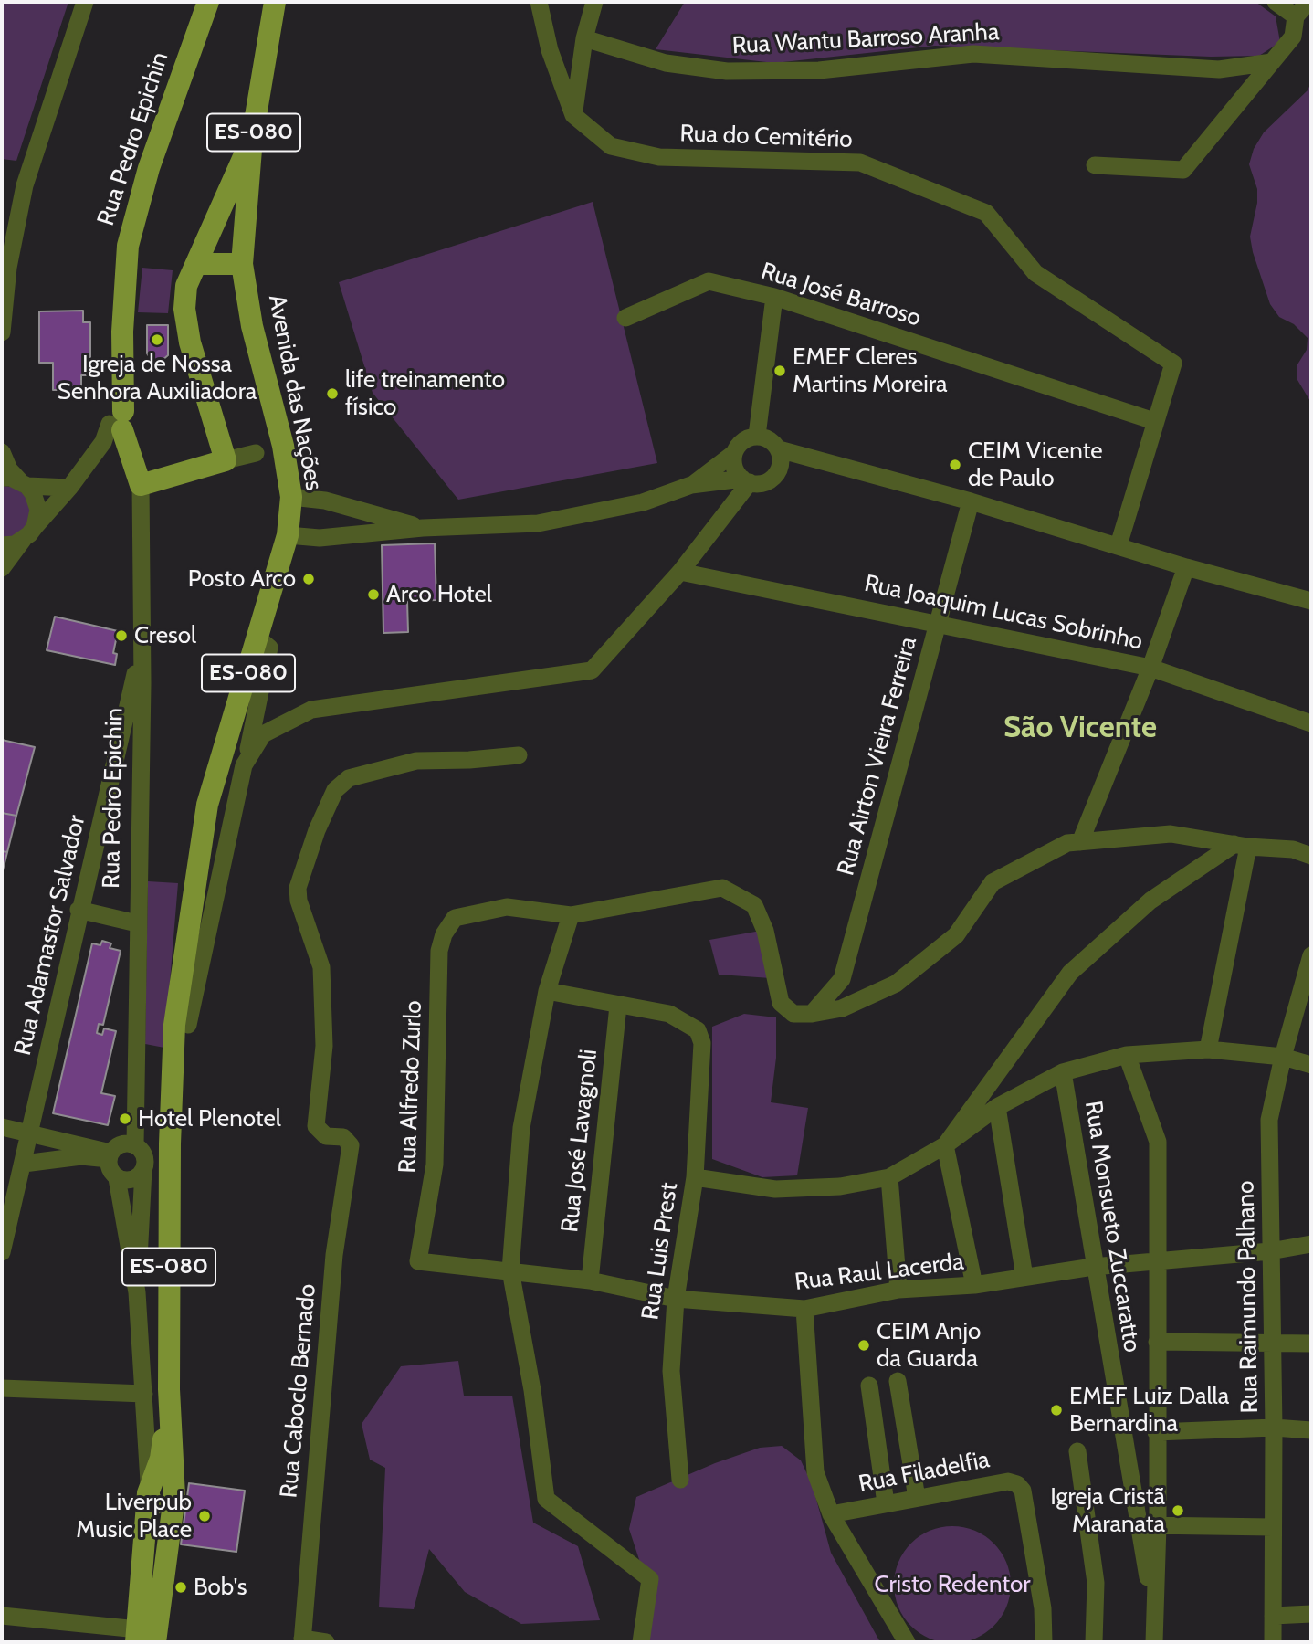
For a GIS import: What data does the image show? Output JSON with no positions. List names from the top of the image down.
{
  "streets": {
    "main road": ["ES-080", "Rua Pedro Epichin", "Avenida das Nações"],
    "street": [
      "Rua Wantu Barroso Aranha",
      "Rua do Cemitério",
      "Rua José Barroso",
      "Rua Joaquim Lucas Sobrinho",
      "Rua Airton Vieira Ferreira",
      "Rua Adamastor Salvador",
      "Rua Alfredo Zurlo",
      "Rua José Lavagnoli",
      "Rua Monsueto Zuccaratto",
      "Rua Luis Prest",
      "Rua Raul Lacerda",
      "Rua Raimundo Palhano",
      "Rua Caboclo Bernado",
      "Rua Filadelfia"
    ]
  },
  "crossings": [
    ["ES-080", "Avenida das Nações"],
    ["Rua do Cemitério", "Rua José Barroso"],
    ["Rua Pedro Epichin", "Rua Adamastor Salvador"],
    ["Rua Joaquim Lucas Sobrinho", "Rua Airton Vieira Ferreira"],
    ["Rua Alfredo Zurlo", "Rua Raul Lacerda"],
    ["Rua José Lavagnoli", "Rua Luis Prest"],
    ["Rua José Lavagnoli", "Rua Raul Lacerda"],
    ["Rua Monsueto Zuccaratto", "Rua Raul Lacerda"],
    ["Rua Luis Prest", "Rua Raul Lacerda"],
    ["Rua Raul Lacerda", "Rua Raimundo Palhano"]
  ],
  "districts": ["São Vicente"],
  "parks": ["Cristo Redentor"],
  "places": [
    "Igreja de Nossa Senhora Auxiliadora",
    "EMEF Cleres Martins Moreira",
    "life treinamento físico",
    "CEIM Vicente de Paulo",
    "Posto Arco",
    "Arco Hotel",
    "Cresol",
    "Hotel Plenotel",
    "CEIM Anjo da Guarda",
    "EMEF Luiz Dalla Bernardina",
    "Igreja Cristã Maranata",
    "Liverpub Music Place",
    "Bob's"
  ]
}
